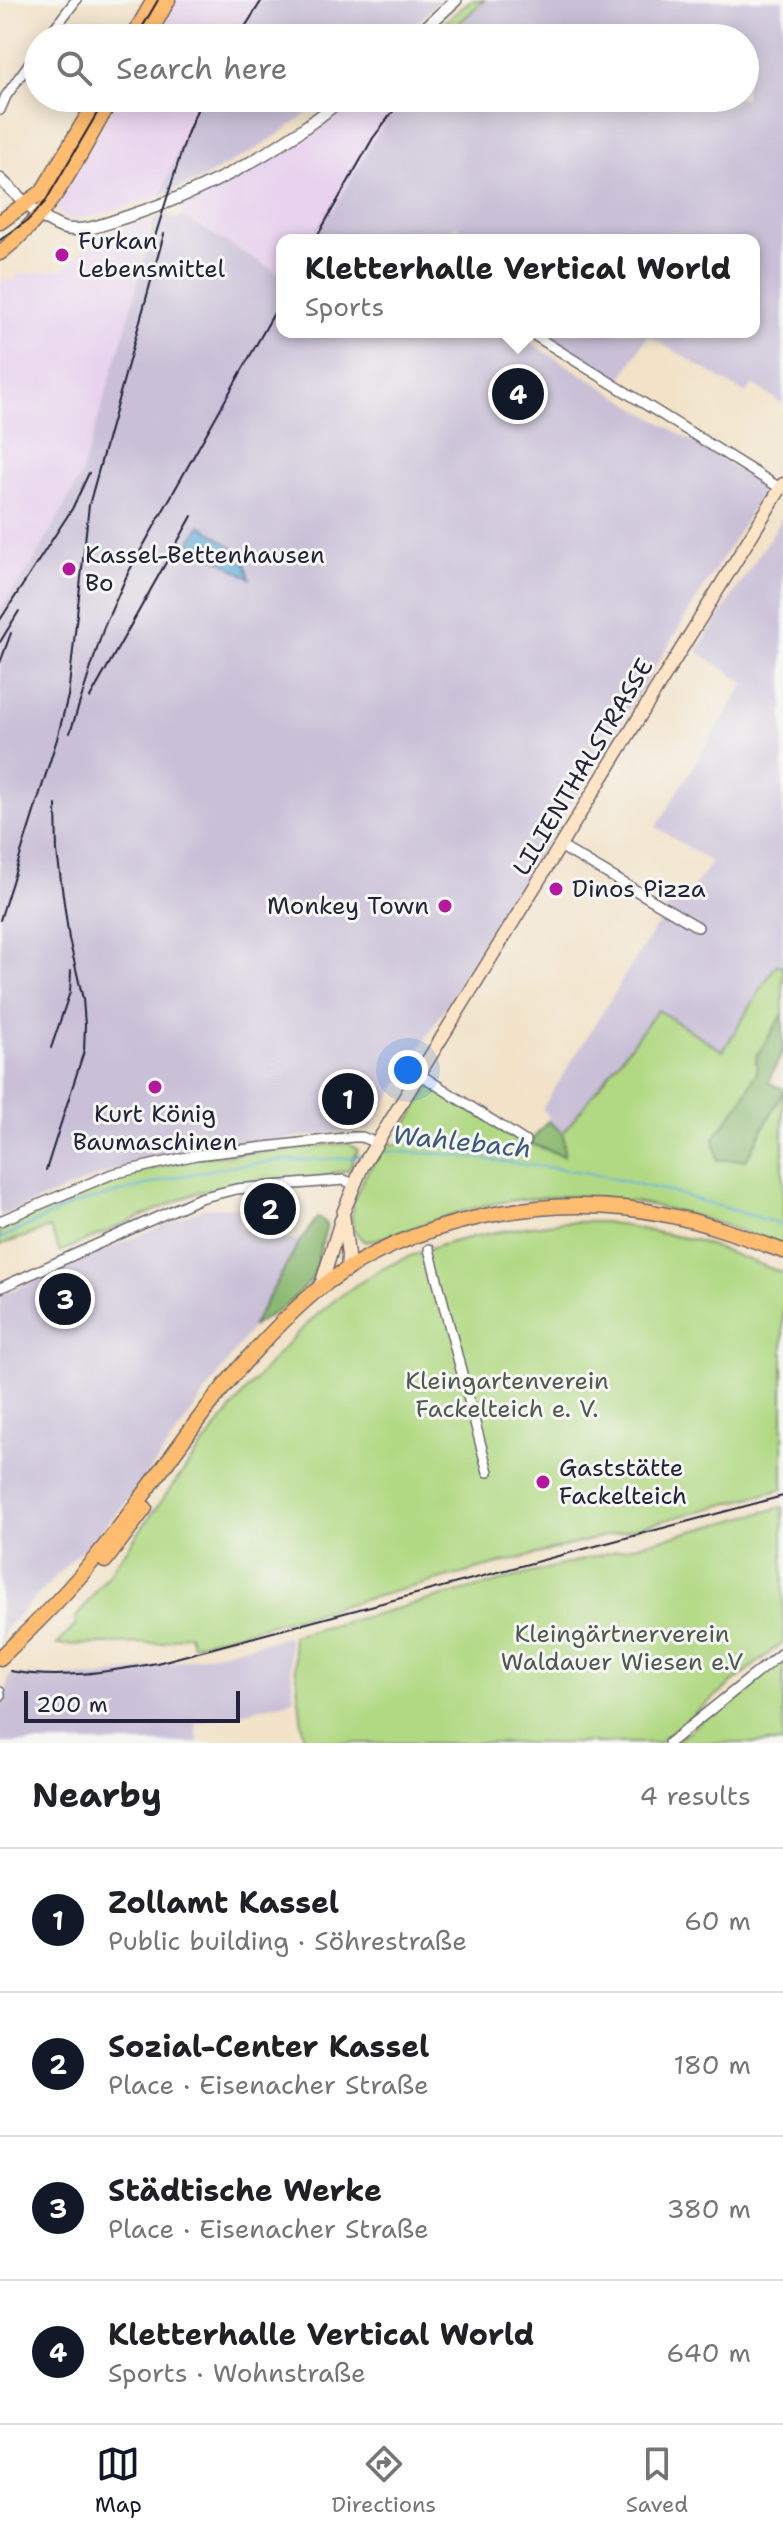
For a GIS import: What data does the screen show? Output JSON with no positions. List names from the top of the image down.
{
  "streets": {
    "main road": ["LILIENTHALSTRASSE"]
  },
  "water": ["Wahlebach"],
  "parks": ["Kleingartenverein Fackelteich e. V.", "Kleingärtnerverein Waldauer Wiesen e.V"],
  "places": [
    "Furkan Lebensmittel",
    "Kassel-Bettenhausen Bo",
    "Dinos Pizza",
    "Monkey Town",
    "Kurt König Baumaschinen",
    "Gaststätte Fackelteich"
  ],
  "scale_bar": "200 m",
  "page": {
    "search": "Search here",
    "popup": ["Kletterhalle Vertical World", "Sports"],
    "pins": [
      "4",
      "1",
      "2",
      "3"
    ],
    "scale": "200 m",
    "heading": ["Nearby", "4 results"],
    "list": [
      {
        "mark": "1",
        "name": "Zollamt Kassel",
        "note": "Public building · Söhrestraße",
        "value": "60 m"
      },
      {
        "mark": "2",
        "name": "Sozial-Center Kassel",
        "note": "Place · Eisenacher Straße",
        "value": "180 m"
      },
      {
        "mark": "3",
        "name": "Städtische Werke",
        "note": "Place · Eisenacher Straße",
        "value": "380 m"
      },
      {
        "mark": "4",
        "name": "Kletterhalle Vertical World",
        "note": "Sports · Wohnstraße",
        "value": "640 m"
      }
    ],
    "nav": ["Map", "Directions", "Saved"]
  }
}
